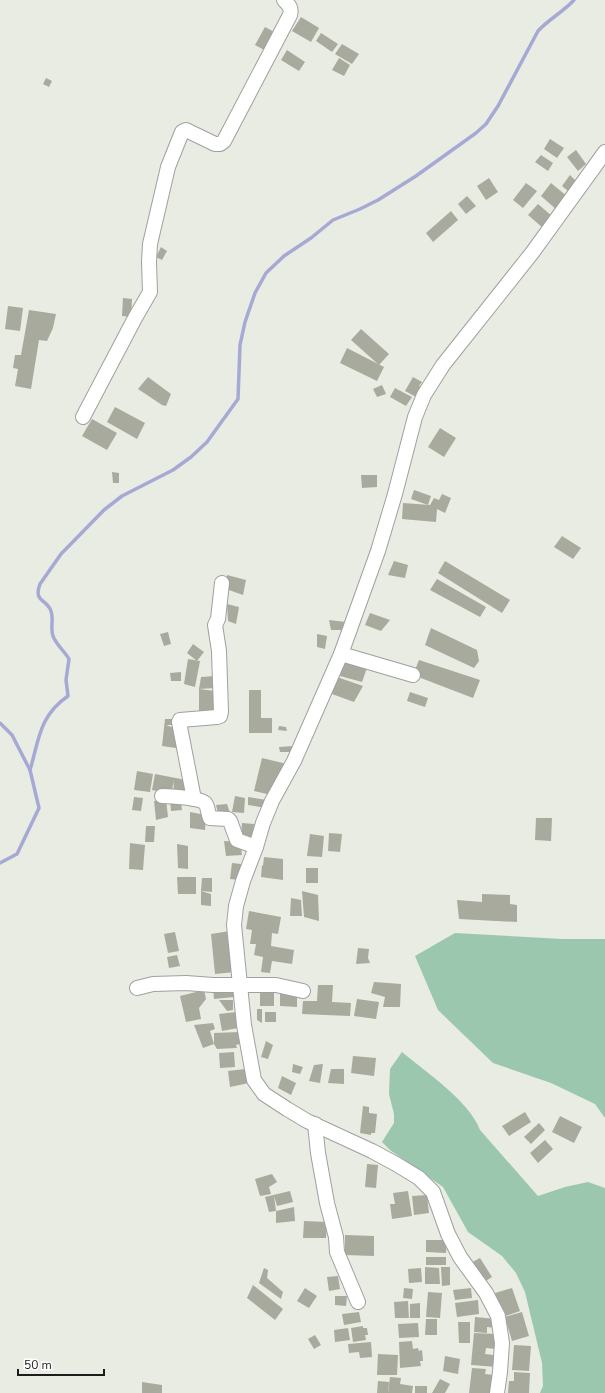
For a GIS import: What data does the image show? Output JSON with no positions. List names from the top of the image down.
{
  "scale_bar": "50 m"
}
